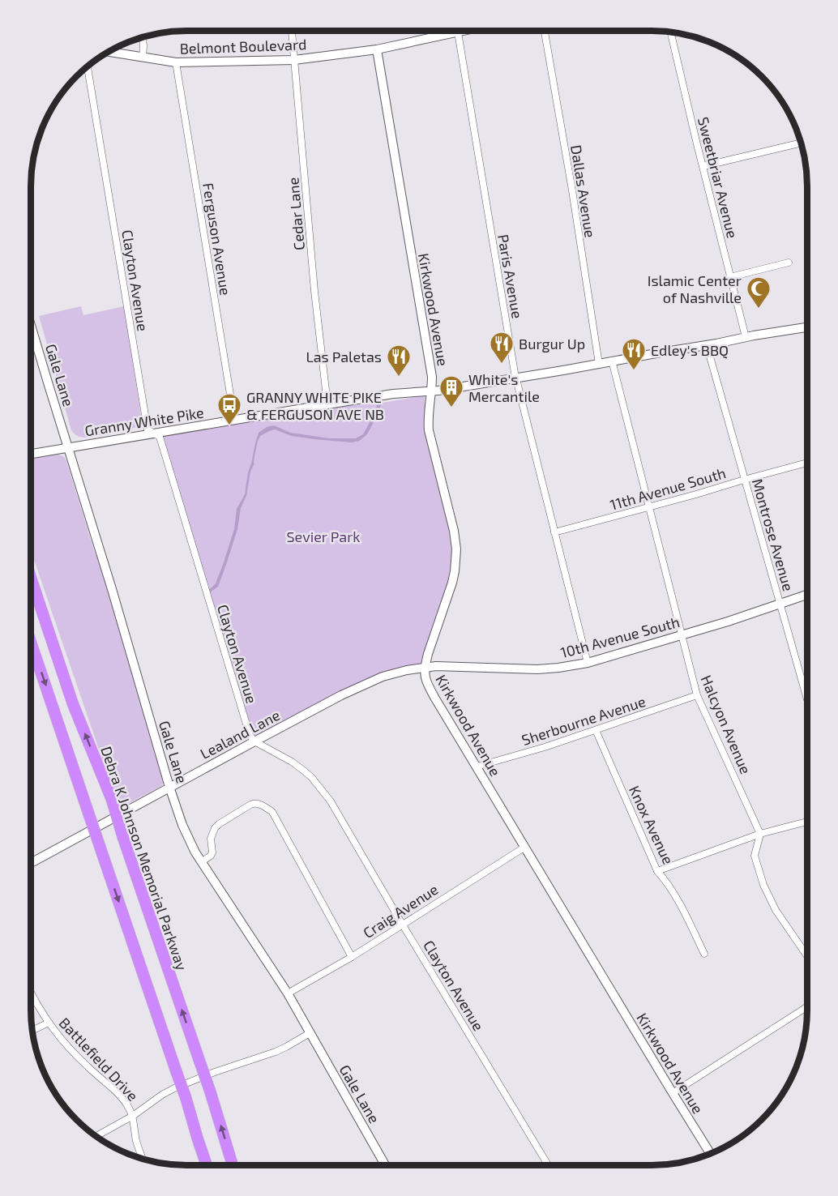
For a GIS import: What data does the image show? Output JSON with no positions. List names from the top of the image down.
{
  "streets": {
    "highway": ["Debra K Johnson Memorial Parkway"],
    "street": [
      "Belmont Boulevard",
      "Sweetbriar Avenue",
      "Dallas Avenue",
      "Cedar Lane",
      "Ferguson Avenue",
      "Paris Avenue",
      "Clayton Avenue",
      "Kirkwood Avenue",
      "Gale Lane",
      "Granny White Pike",
      "11th Avenue South",
      "Montrose Avenue",
      "10th Avenue South",
      "Sherbourne Avenue",
      "Halcyon Avenue",
      "Lealand Lane",
      "Knox Avenue",
      "Craig Avenue",
      "Battlefield Drive"
    ]
  },
  "crossings": [
    ["Belmont Boulevard", "Cedar Lane"],
    ["Belmont Boulevard", "Ferguson Avenue"],
    ["Belmont Boulevard", "Paris Avenue"],
    ["Belmont Boulevard", "Kirkwood Avenue"],
    ["Sweetbriar Avenue", "Granny White Pike"],
    ["Dallas Avenue", "Granny White Pike"],
    ["Cedar Lane", "Granny White Pike"],
    ["Ferguson Avenue", "Granny White Pike"],
    ["Paris Avenue", "Granny White Pike"],
    ["Paris Avenue", "11th Avenue South"],
    ["Paris Avenue", "10th Avenue South"],
    ["Clayton Avenue", "Granny White Pike"],
    ["Clayton Avenue", "Lealand Lane"],
    ["Clayton Avenue", "Craig Avenue"],
    ["Kirkwood Avenue", "Granny White Pike"],
    ["Kirkwood Avenue", "10th Avenue South"],
    ["Kirkwood Avenue", "Sherbourne Avenue"],
    ["Kirkwood Avenue", "Lealand Lane"],
    ["Kirkwood Avenue", "Craig Avenue"],
    ["Gale Lane", "Granny White Pike"],
    ["Gale Lane", "Lealand Lane"],
    ["Gale Lane", "Craig Avenue"],
    ["Granny White Pike", "Montrose Avenue"],
    ["Granny White Pike", "Halcyon Avenue"],
    ["11th Avenue South", "Montrose Avenue"],
    ["11th Avenue South", "Halcyon Avenue"],
    ["Montrose Avenue", "10th Avenue South"],
    ["10th Avenue South", "Halcyon Avenue"],
    ["10th Avenue South", "Lealand Lane"],
    ["Sherbourne Avenue", "Halcyon Avenue"],
    ["Sherbourne Avenue", "Knox Avenue"]
  ],
  "parks": ["Sevier Park"],
  "places": {
    "mosque": ["Islamic Center of Nashville"],
    "restaurant": ["Burgur Up", "Edley's BBQ", "Las Paletas"],
    "building": ["White's Mercantile"],
    "bus stop": ["GRANNY WHITE PIKE & FERGUSON AVE NB"]
  }
}
